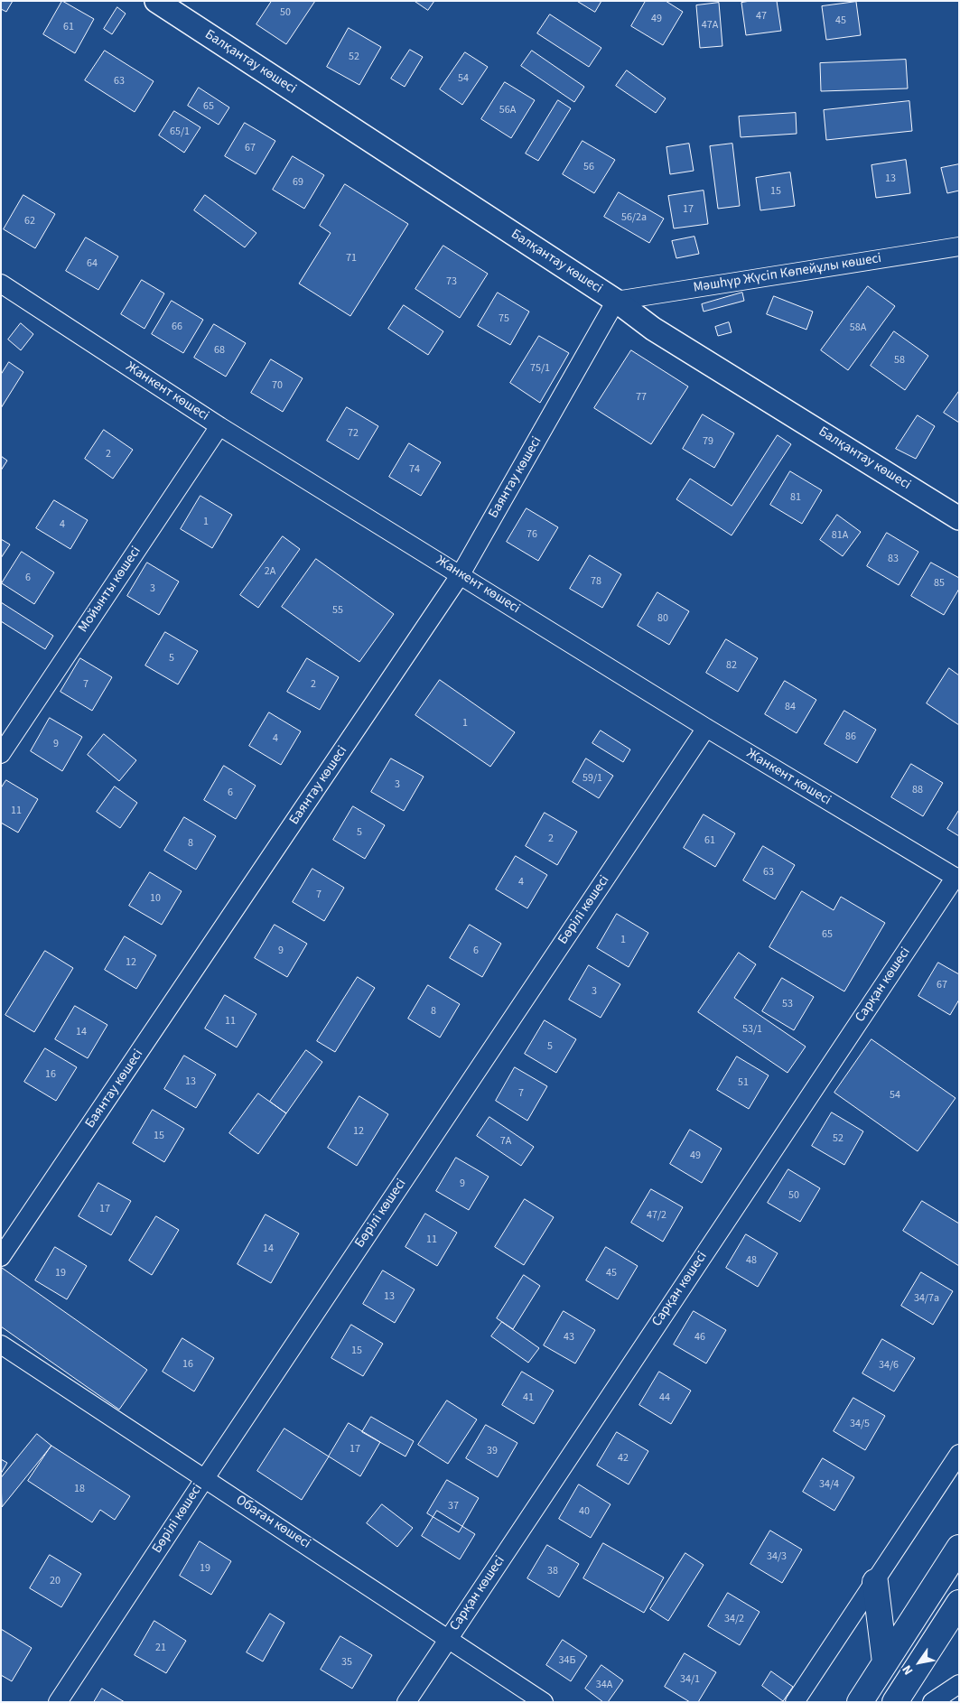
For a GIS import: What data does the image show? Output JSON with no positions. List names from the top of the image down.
{
  "streets": {
    "street": [
      "Балқантау көшесі",
      "Мәшһүр Жүсіп Көпейұлы көшесі",
      "Жанкент көшесі",
      "Баянтау көшесі",
      "Мойынты көшесі",
      "Бөрілі көшесі",
      "Сарқан көшесі",
      "Обаған көшесі"
    ]
  },
  "crossings": [
    ["Балқантау көшесі", "Мәшһүр Жүсіп Көпейұлы көшесі"],
    ["Балқантау көшесі", "Баянтау көшесі"],
    ["Мәшһүр Жүсіп Көпейұлы көшесі", "Баянтау көшесі"],
    ["Жанкент көшесі", "Баянтау көшесі"],
    ["Жанкент көшесі", "Мойынты көшесі"],
    ["Жанкент көшесі", "Бөрілі көшесі"],
    ["Жанкент көшесі", "Сарқан көшесі"],
    ["Бөрілі көшесі", "Обаған көшесі"],
    ["Сарқан көшесі", "Обаған көшесі"]
  ],
  "house_numbers": [
    "50",
    "47",
    "49",
    "45",
    "47А",
    "61",
    "52",
    "54",
    "63",
    "65",
    "56А",
    "65/1",
    "67",
    "56",
    "13",
    "69",
    "15",
    "17",
    "56/2а",
    "62",
    "71",
    "64",
    "73",
    "75",
    "66",
    "58А",
    "68",
    "58",
    "75/1",
    "70",
    "77",
    "72",
    "79",
    "2",
    "74",
    "81",
    "1",
    "4",
    "76",
    "81А",
    "83",
    "2А",
    "6",
    "78",
    "85",
    "3",
    "55",
    "80",
    "5",
    "82",
    "7",
    "2",
    "84",
    "1",
    "86",
    "4",
    "9",
    "59/1",
    "3",
    "88",
    "6",
    "11",
    "5",
    "2",
    "61",
    "8",
    "63",
    "4",
    "7",
    "10",
    "65",
    "1",
    "9",
    "6",
    "12",
    "67",
    "3",
    "53",
    "8",
    "11",
    "53/1",
    "14",
    "5",
    "16",
    "13",
    "51",
    "7",
    "54",
    "12",
    "15",
    "52",
    "7А",
    "49",
    "9",
    "50",
    "17",
    "47/2",
    "11",
    "14",
    "48",
    "19",
    "45",
    "13",
    "34/7а",
    "43",
    "46",
    "15",
    "16",
    "34/6",
    "41",
    "44",
    "34/5",
    "17",
    "39",
    "42",
    "34/4",
    "18",
    "37",
    "40",
    "34/3",
    "19",
    "38",
    "20",
    "34/2",
    "21",
    "34Б",
    "35",
    "34/1",
    "34A"
  ],
  "north": "bottom left"
}
